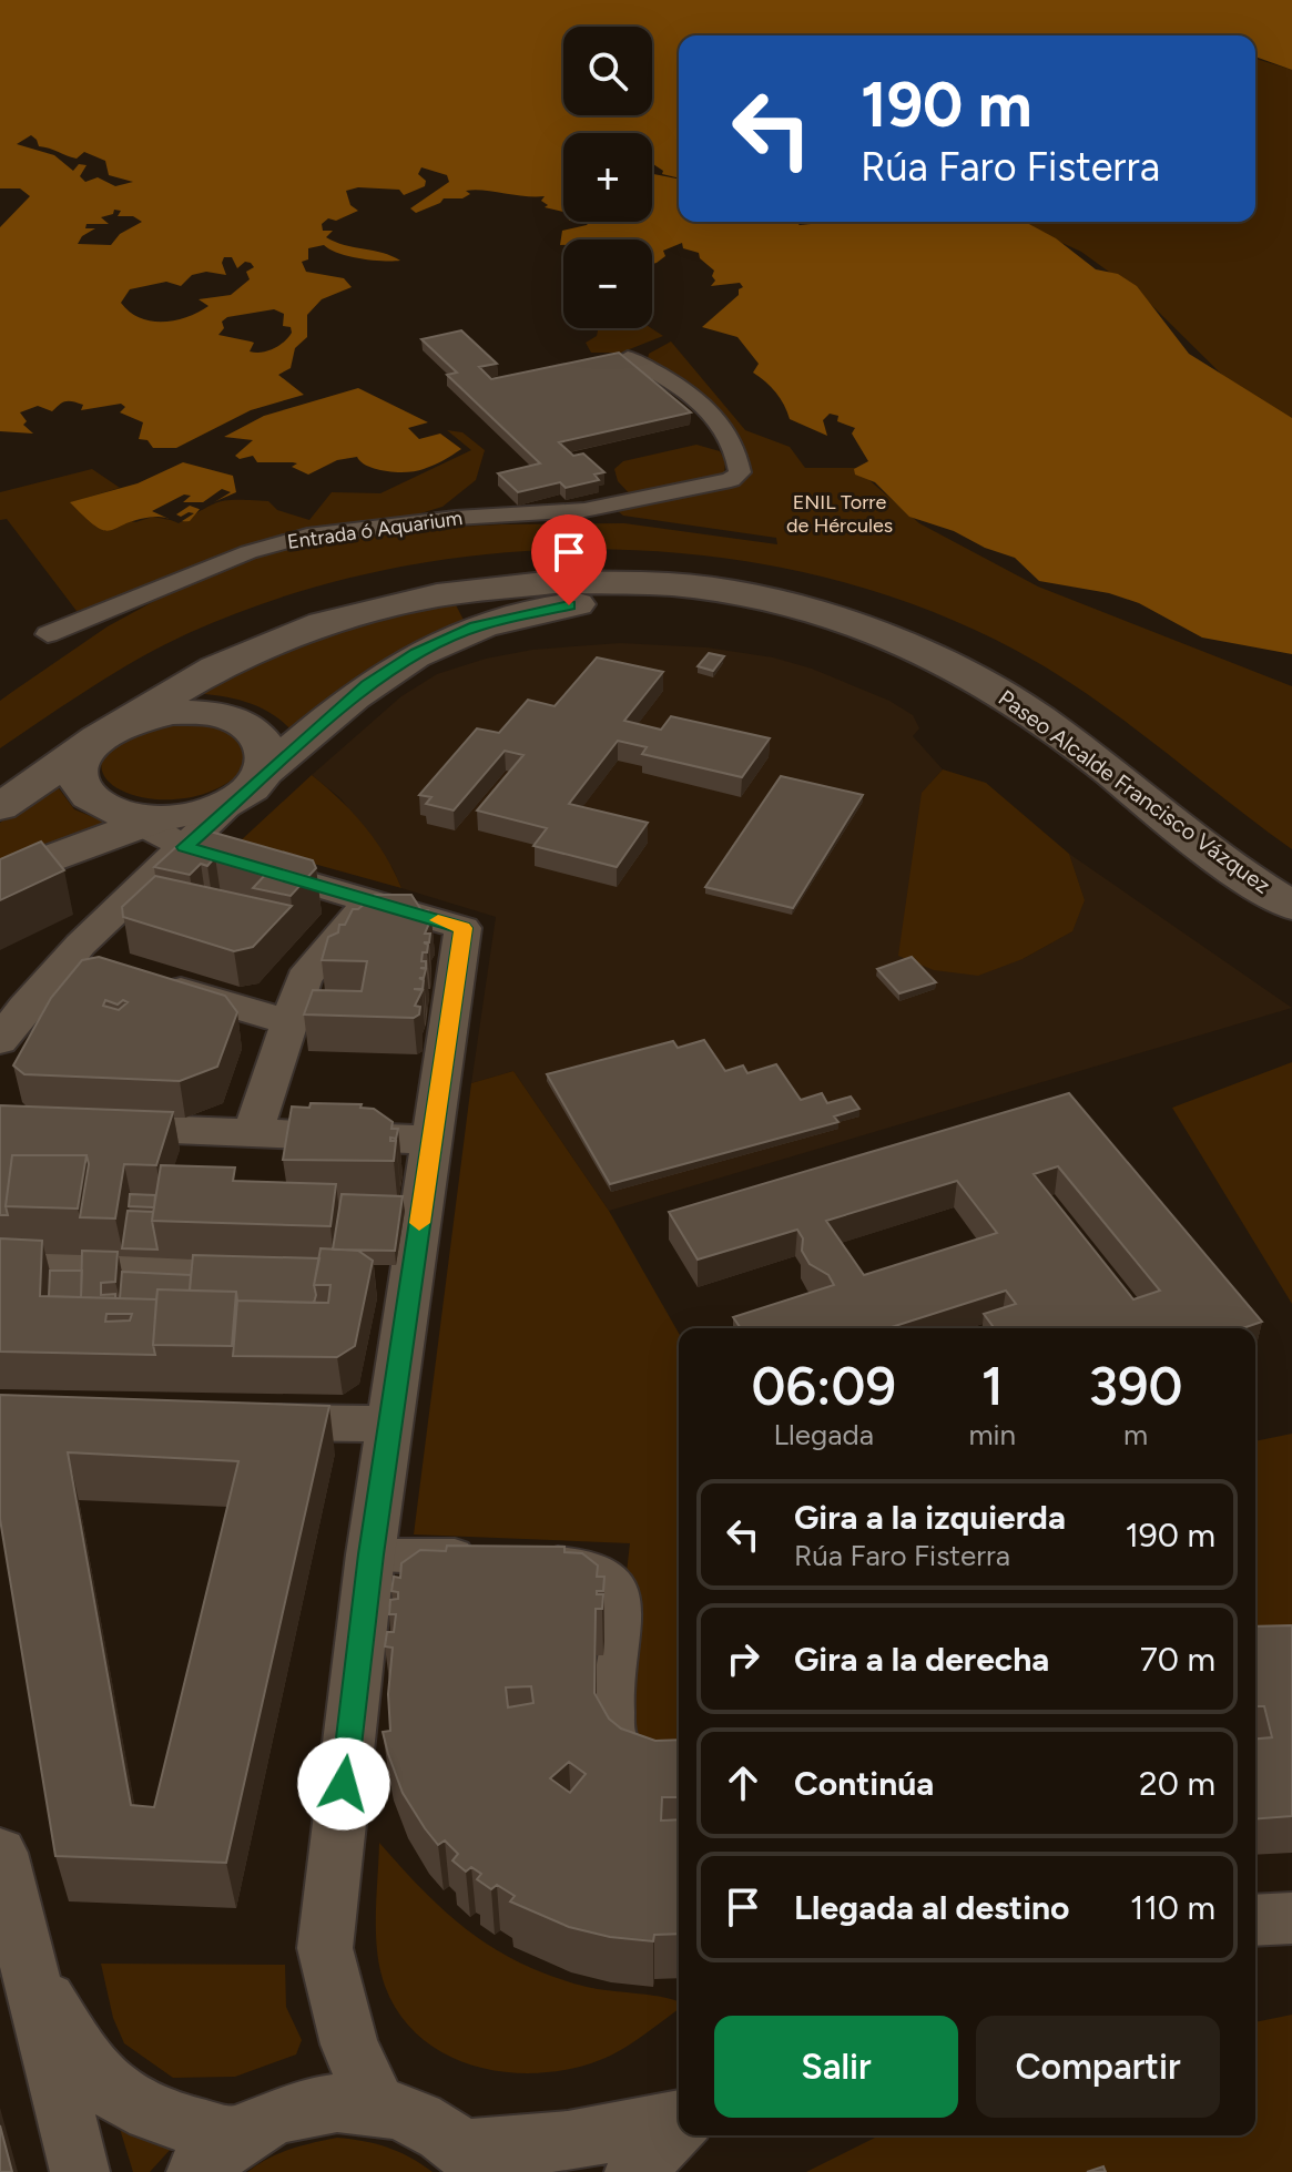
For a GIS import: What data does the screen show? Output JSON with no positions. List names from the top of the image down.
{
  "streets": {
    "main road": ["Paseo Alcalde Francisco Vázquez"],
    "street": ["Entrada ó Aquarium"]
  },
  "parks": ["ENIL Torre de Hércules"],
  "page": {
    "map_buttons": ["+", "−"],
    "turn": ["190 m", "Rúa Faro Fisterra"],
    "eta": [
      "06:09",
      "Llegada",
      "1",
      "min",
      "390",
      "m"
    ],
    "list": [
      {
        "name": "Gira a la izquierda",
        "note": "Rúa Faro Fisterra",
        "value": "190 m"
      },
      {
        "name": "Gira a la derecha",
        "value": "70 m"
      },
      {
        "name": "Continúa",
        "value": "20 m"
      },
      {
        "name": "Llegada al destino",
        "value": "110 m"
      }
    ],
    "buttons": ["Salir", "Compartir"]
  }
}
